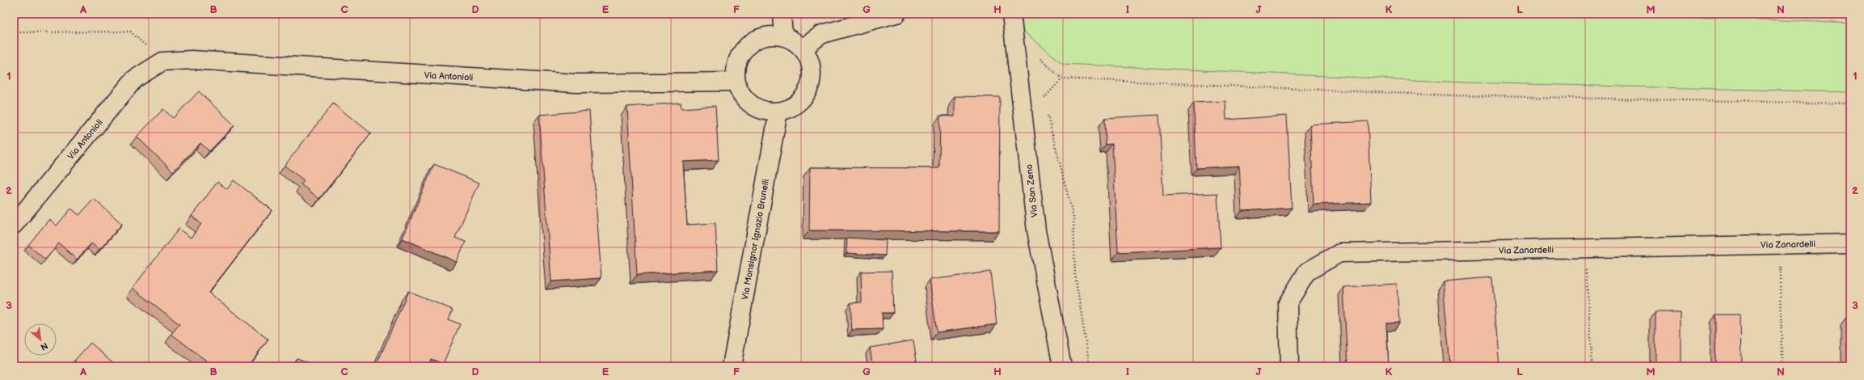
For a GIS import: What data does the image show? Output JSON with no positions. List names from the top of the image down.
{
  "streets": {
    "street": [
      "Via Antonioli",
      "Via San Zeno",
      "Via Monsignor Ignazio Brunelli",
      "Via Zanardelli"
    ]
  },
  "crossings": [
    ["Via Antonioli", "Via Monsignor Ignazio Brunelli"]
  ],
  "north": "bottom right",
  "grid": {
    "columns": [
      "A",
      "B",
      "C",
      "D",
      "E",
      "F",
      "G",
      "H",
      "I",
      "J",
      "K",
      "L",
      "M",
      "N"
    ],
    "rows": ["1", "2", "3"]
  }
}
